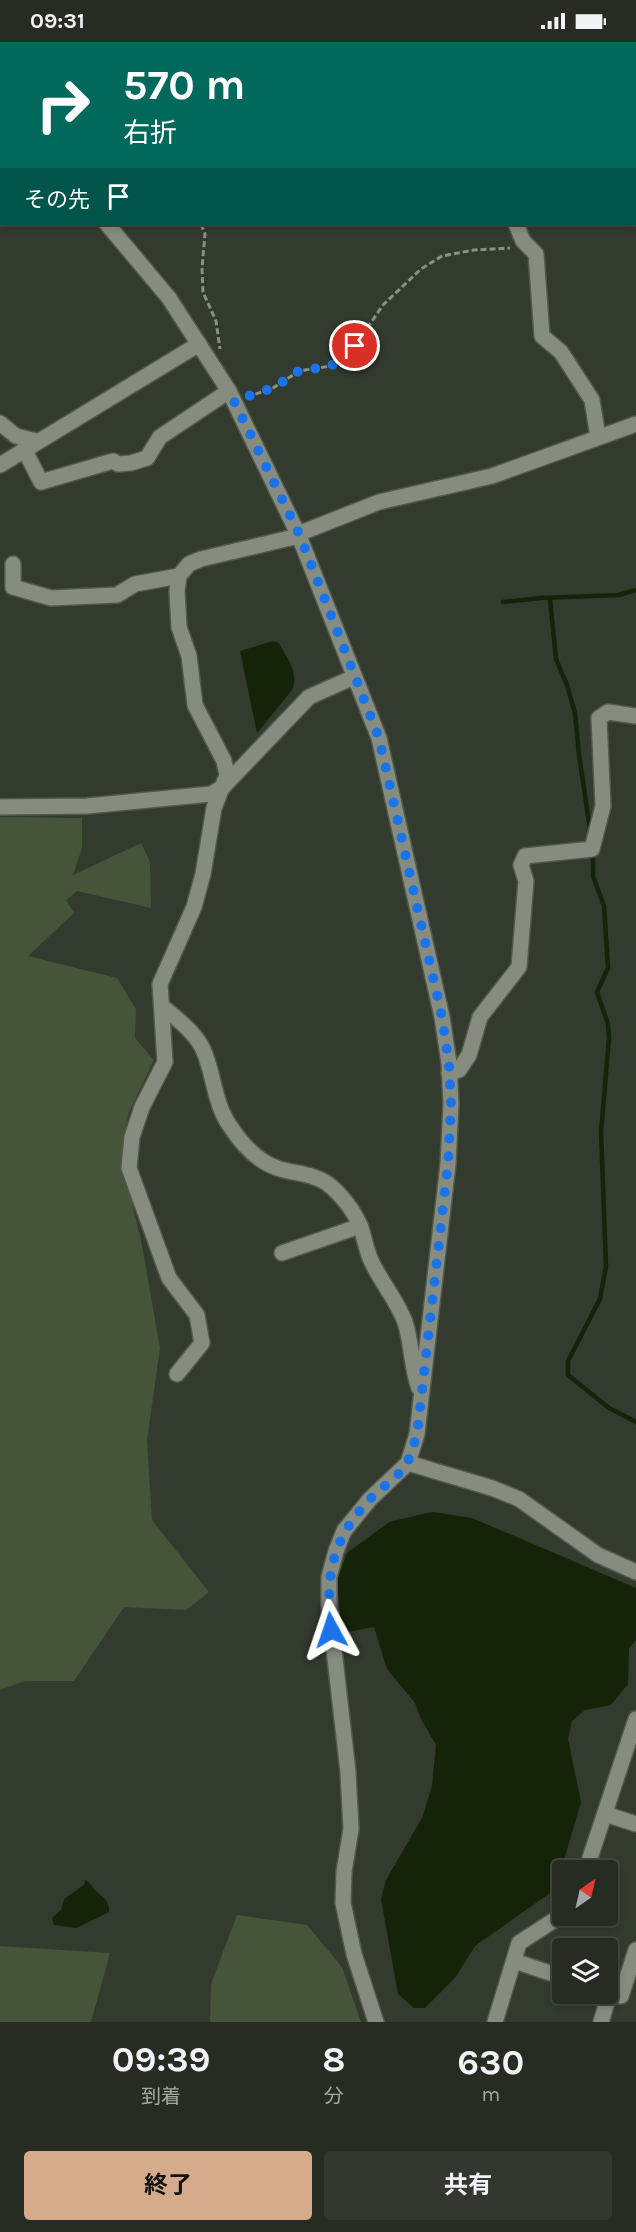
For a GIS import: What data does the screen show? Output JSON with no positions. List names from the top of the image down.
{
  "north": "top right",
  "page": {
    "status": "09:31",
    "turn": ["570 m", "右折"],
    "then": "その先",
    "eta": [
      "09:39",
      "到着",
      "8",
      "分",
      "630",
      "m"
    ],
    "buttons": ["終了", "共有"]
  }
}
